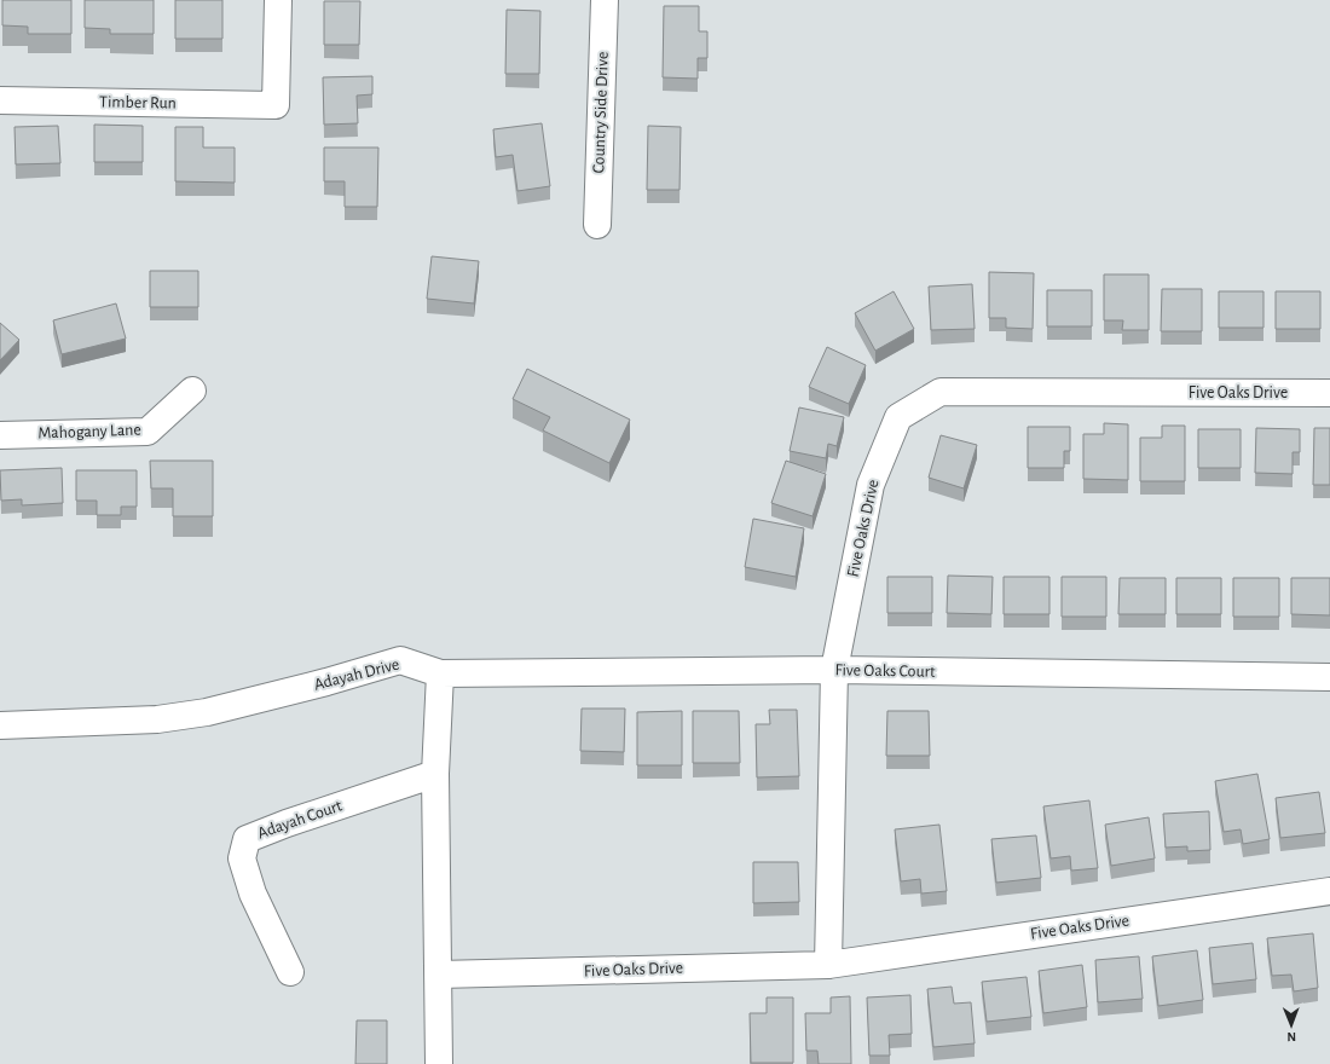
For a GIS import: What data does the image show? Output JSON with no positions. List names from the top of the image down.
{
  "streets": {
    "street": [
      "Timber Run",
      "Country Side Drive",
      "Five Oaks Drive",
      "Mahogany Lane",
      "Five Oaks Court",
      "Adayah Drive",
      "Adayah Court"
    ]
  },
  "crossings": [
    ["Five Oaks Drive", "Five Oaks Court"],
    ["Five Oaks Court", "Adayah Drive"]
  ],
  "north": "bottom"
}
